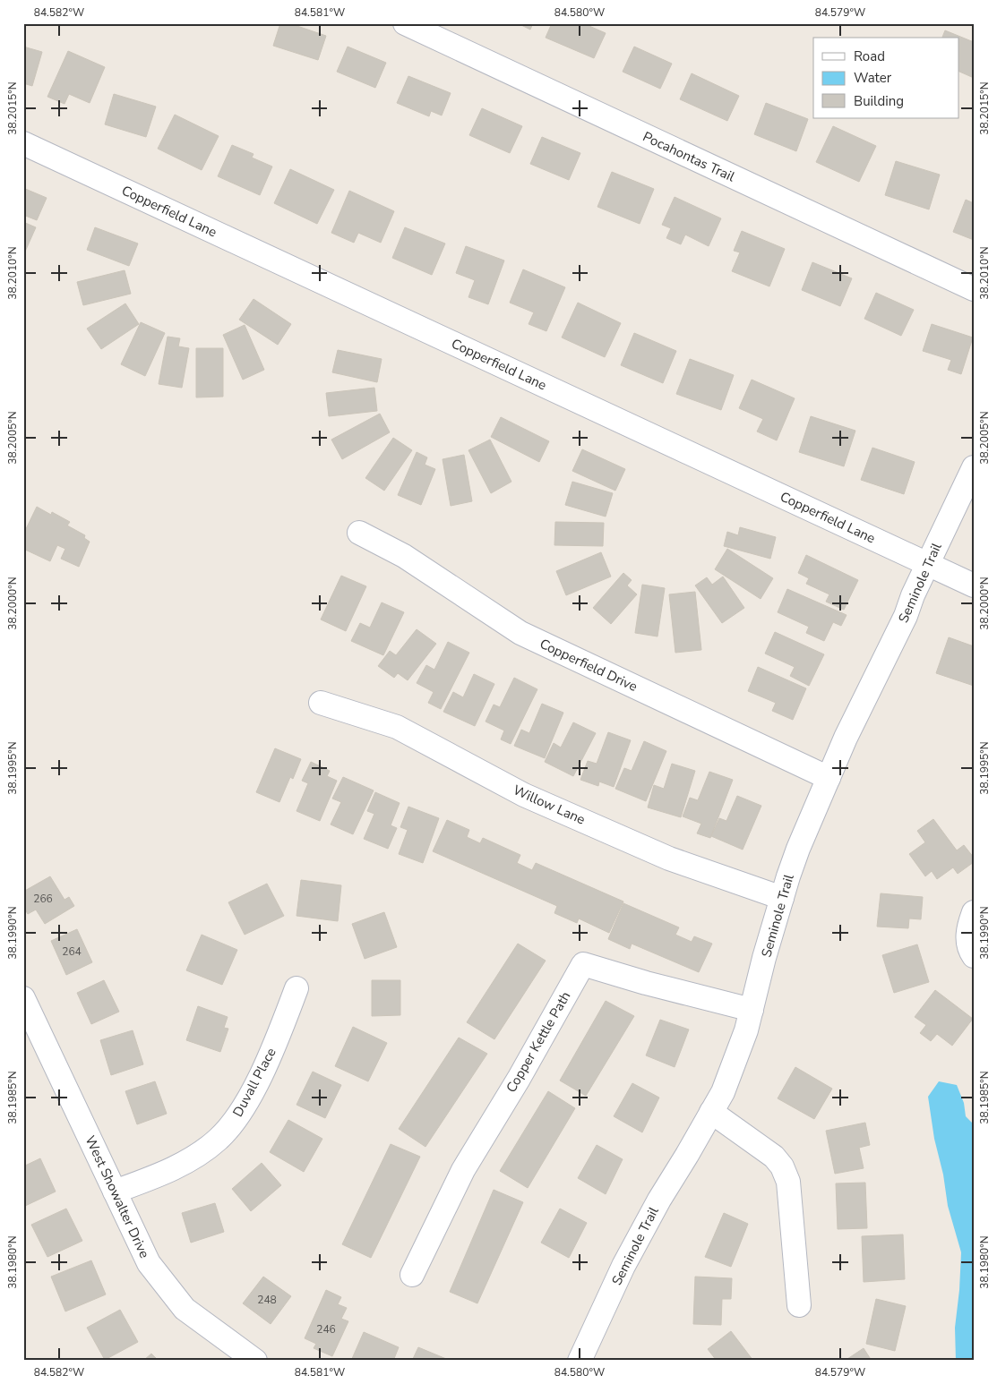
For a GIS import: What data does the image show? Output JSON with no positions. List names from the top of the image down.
{
  "streets": {
    "street": [
      "Pocahontas Trail",
      "Copperfield Lane",
      "Seminole Trail",
      "Copperfield Drive",
      "Willow Lane",
      "Copper Kettle Path",
      "Duvall Place",
      "West Showalter Drive"
    ]
  },
  "crossings": [
    ["Copperfield Lane", "Seminole Trail"],
    ["Seminole Trail", "Copperfield Drive"],
    ["Seminole Trail", "Willow Lane"],
    ["Seminole Trail", "Copper Kettle Path"],
    ["Duvall Place", "West Showalter Drive"]
  ],
  "house_numbers": [
    "266",
    "264",
    "248",
    "246"
  ],
  "legend": ["Road", "Water", "Building"],
  "coordinates": [
    "84.582°W",
    "84.581°W",
    "84.580°W",
    "84.579°W",
    "38.2015°N",
    "38.2010°N",
    "38.2005°N",
    "38.2000°N",
    "38.1995°N",
    "38.1990°N",
    "38.1985°N",
    "38.1980°N"
  ]
}
